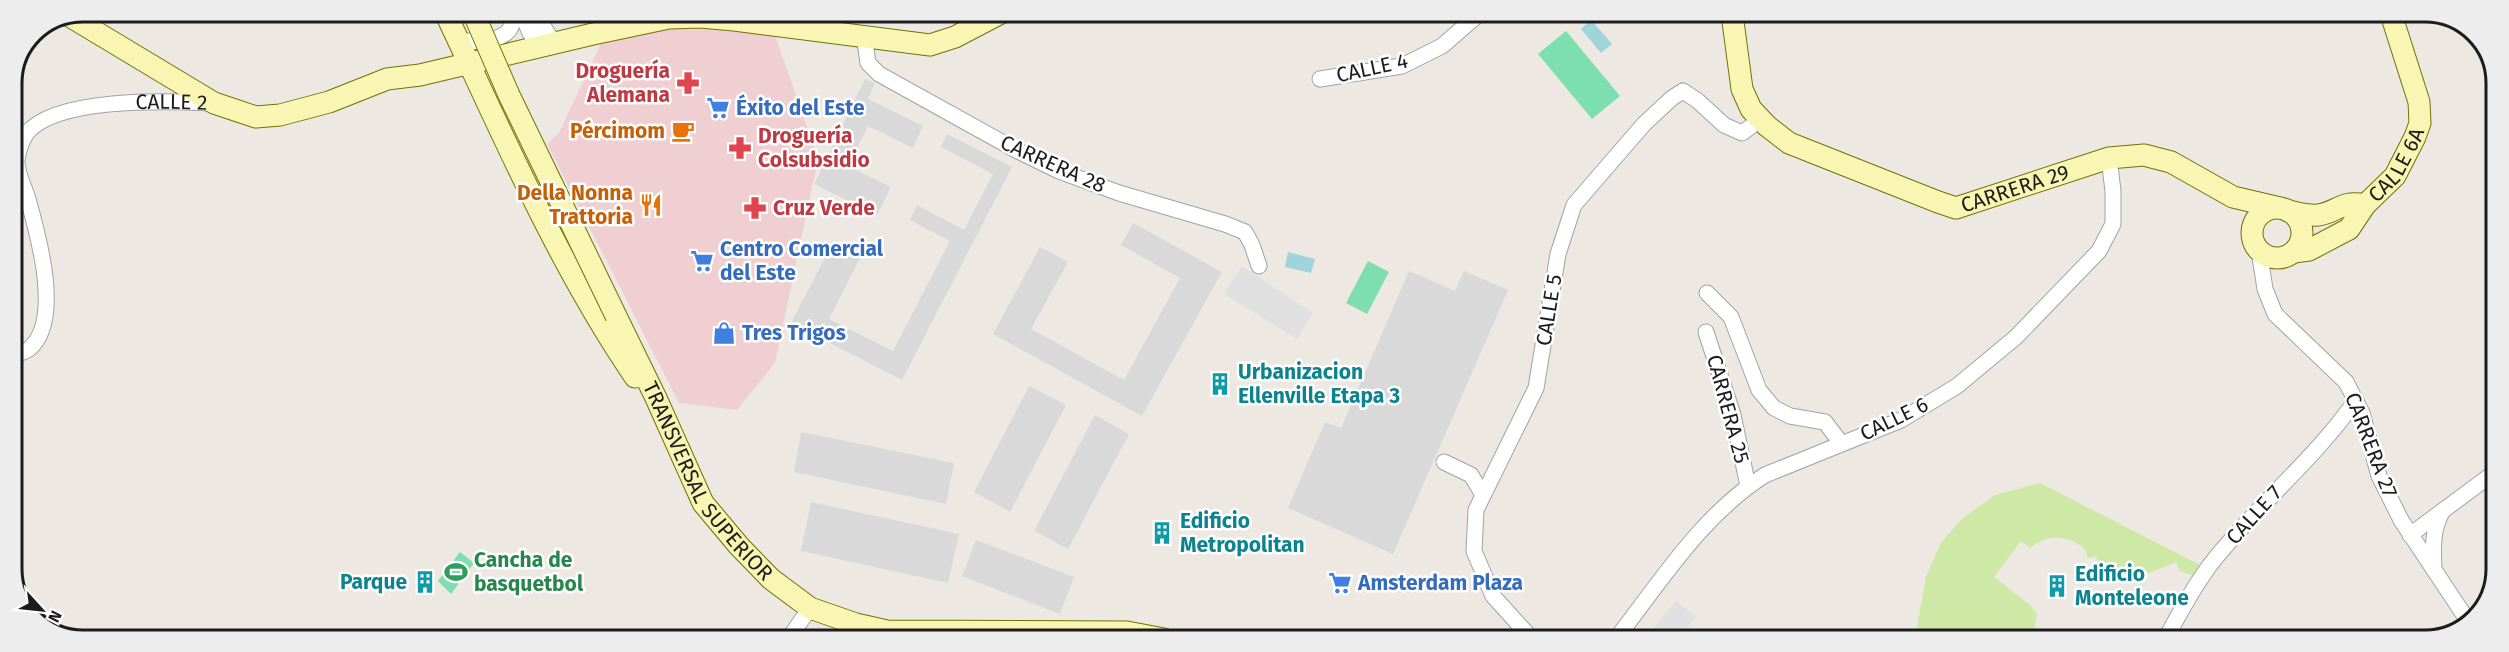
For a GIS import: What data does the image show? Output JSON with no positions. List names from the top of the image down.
{
  "streets": {
    "street": [
      "CALLE 4",
      "CALLE 2",
      "CALLE 6A",
      "CARRERA 28",
      "CARRERA 29",
      "CALLE 5",
      "CARRERA 25",
      "CALLE 6",
      "CARRERA 27",
      "TRANSVERSAL SUPERIOR",
      "CALLE 7"
    ]
  },
  "crossings": [
    ["CALLE 2", "CARRERA 28"],
    ["CALLE 6A", "CARRERA 29"],
    ["CALLE 6A", "CARRERA 27"],
    ["CARRERA 29", "CALLE 5"],
    ["CARRERA 29", "CALLE 6"],
    ["CARRERA 25", "CALLE 6"],
    ["CARRERA 27", "CALLE 7"]
  ],
  "places": {
    "pharmacy": ["Droguería Alemana", "Droguería Colsubsidio", "Cruz Verde"],
    "supermarket": ["Éxito del Este", "Centro Comercial del Este", "Amsterdam Plaza"],
    "cafe": ["Pércimom"],
    "restaurant": ["Della Nonna Trattoria"],
    "shop": ["Tres Trigos"],
    "building": [
      "Urbanizacion Ellenville Etapa 3",
      "Edificio Metropolitan",
      "Parque",
      "Edificio Monteleone"
    ],
    "sports": ["Cancha de basquetbol"]
  },
  "north": "bottom right"
}
